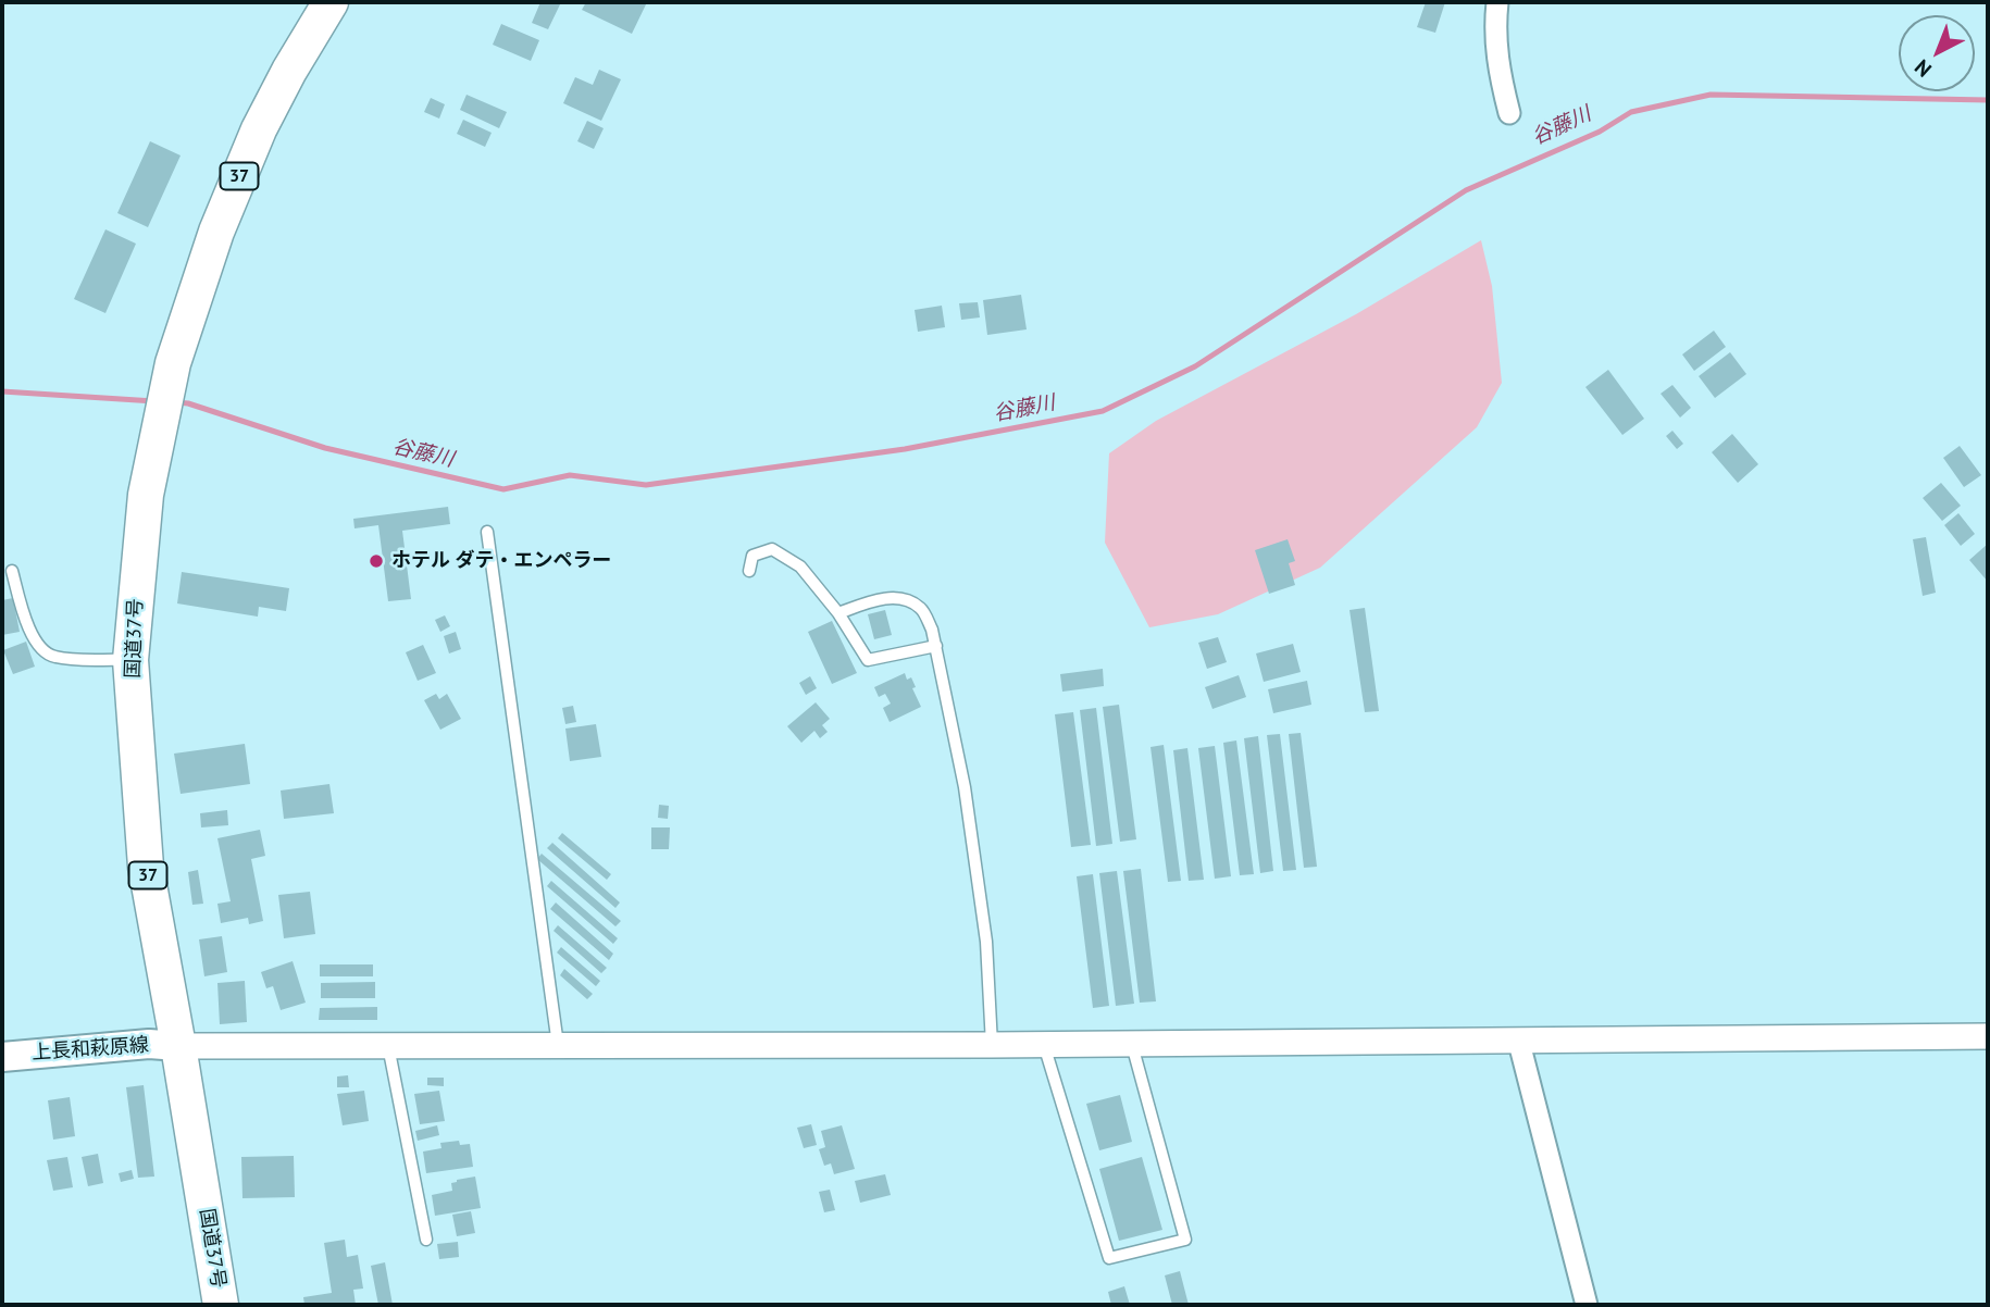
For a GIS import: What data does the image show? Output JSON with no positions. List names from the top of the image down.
{
  "streets": {
    "highway": ["37", "国道37号"],
    "main road": ["上長和萩原線"]
  },
  "crossings": [
    ["国道37号", "上長和萩原線"]
  ],
  "water": ["谷藤川"],
  "places": ["ホテル ダテ・エンペラー"],
  "north": "bottom left"
}
